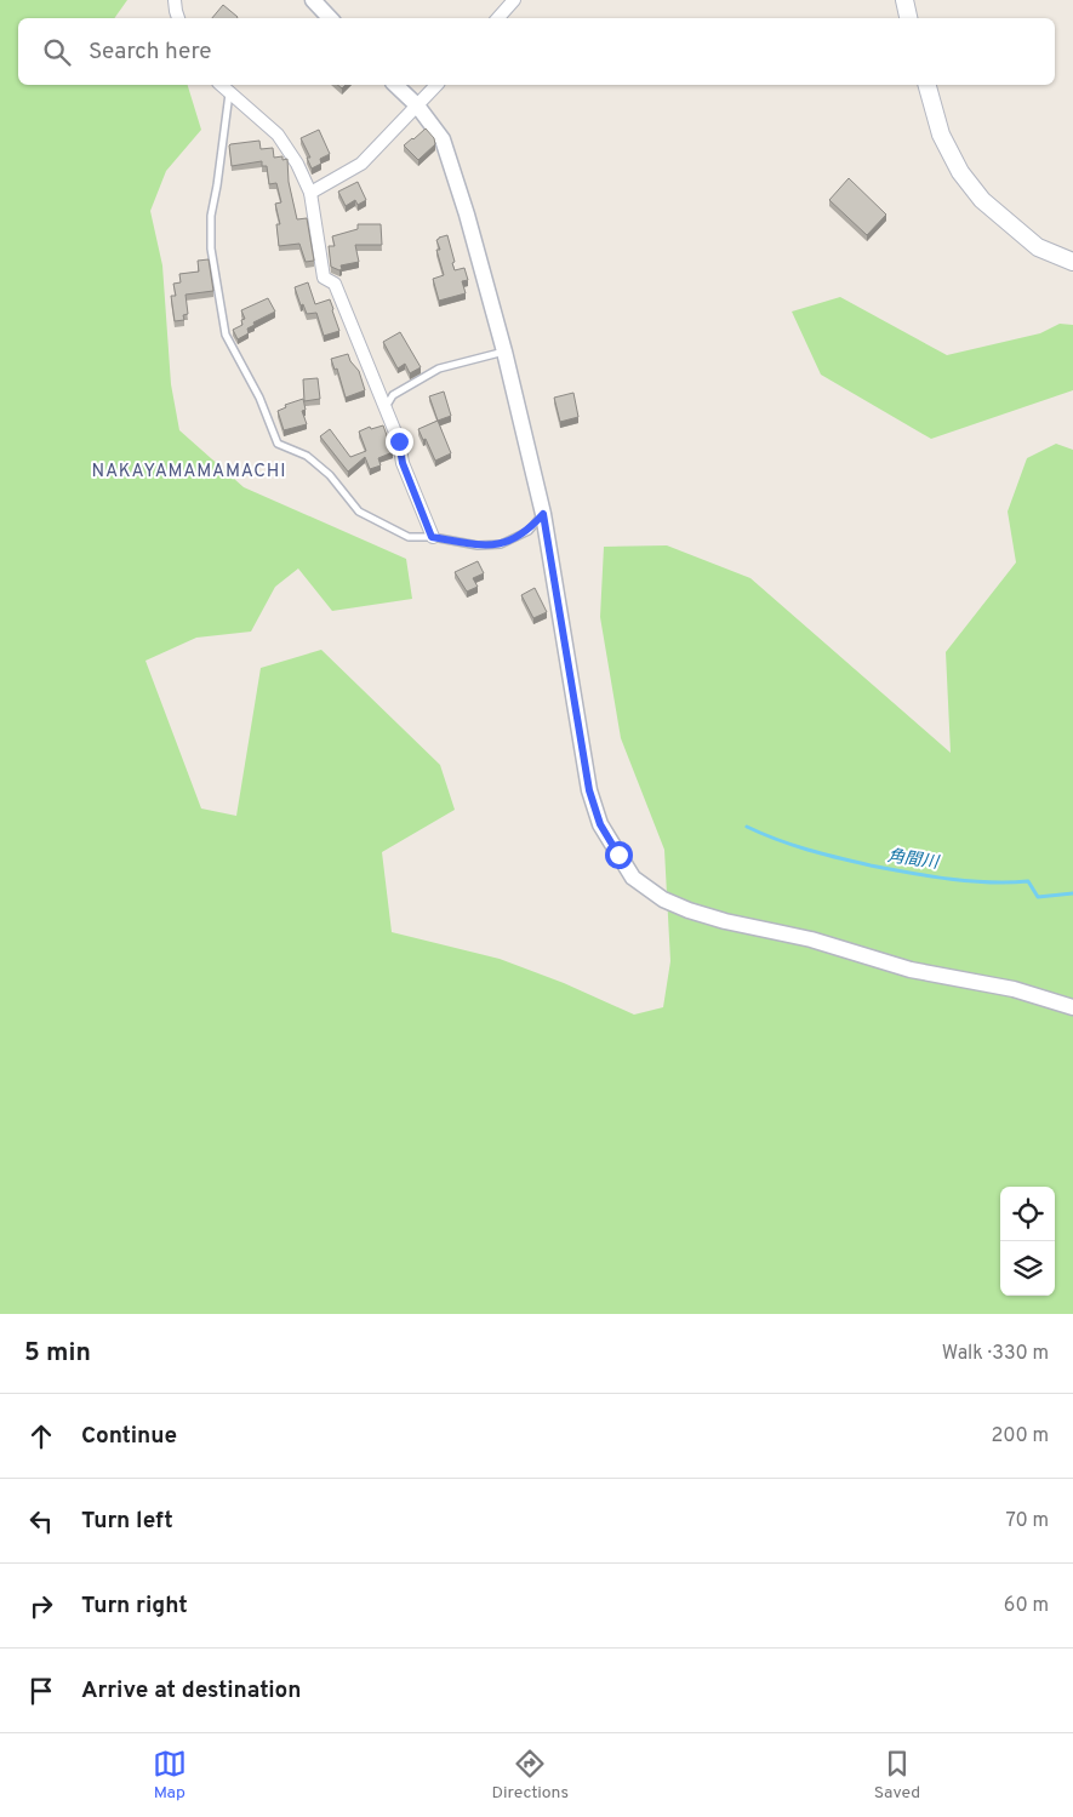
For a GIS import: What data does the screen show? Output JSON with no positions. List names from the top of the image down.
{
  "districts": ["NAKAYAMAMAMACHI"],
  "water": ["角間川"],
  "page": {
    "search": "Search here",
    "heading": ["5 min", "Walk · 330 m"],
    "list": [
      ["Continue", "200 m"],
      ["Turn left", "70 m"],
      ["Turn right", "60 m"],
      "Arrive at destination"
    ],
    "nav": ["Map", "Directions", "Saved"]
  }
}
